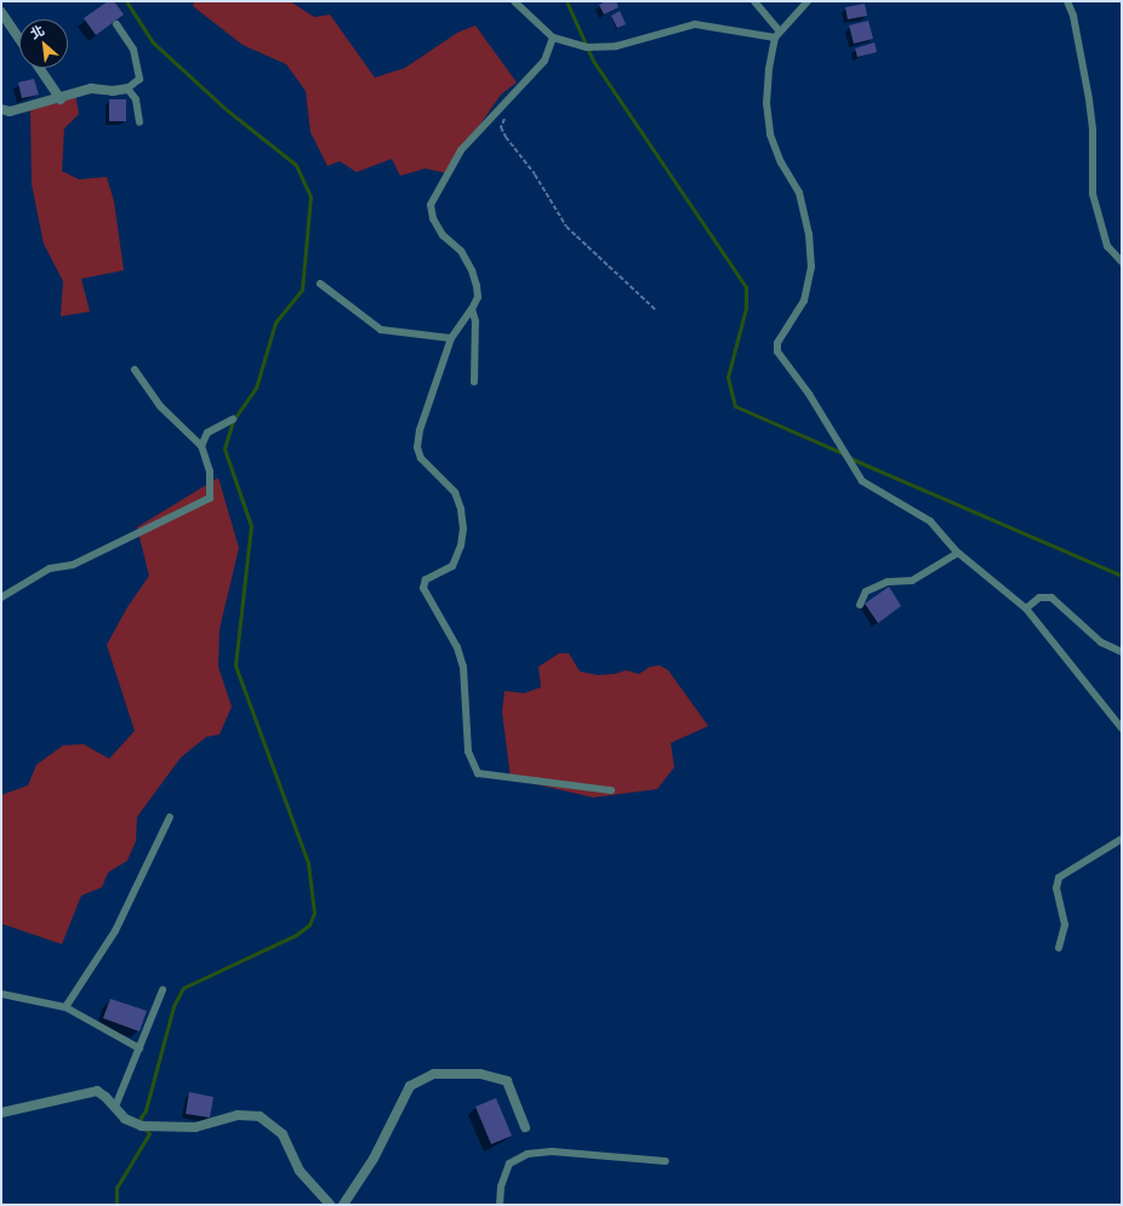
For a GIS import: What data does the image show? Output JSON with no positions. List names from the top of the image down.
{
  "north": "top left"
}
